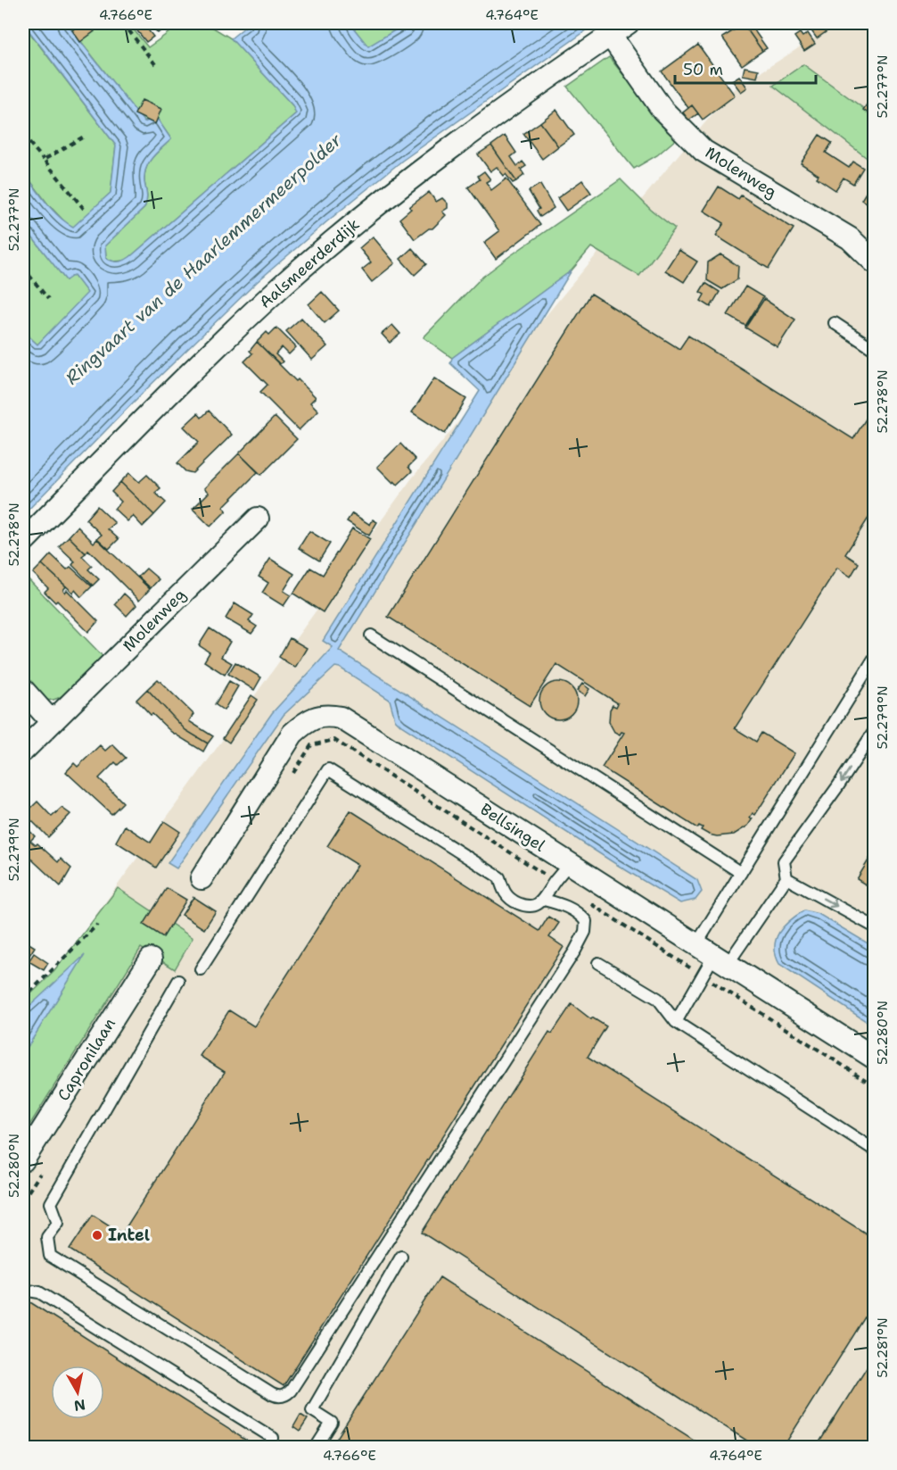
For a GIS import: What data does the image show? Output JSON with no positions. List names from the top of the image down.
{
  "streets": {
    "street": [
      "Molenweg",
      "Aalsmeerderdijk",
      "Bellsingel",
      "Capronilaan"
    ]
  },
  "crossings": [
    ["Molenweg", "Aalsmeerderdijk"]
  ],
  "water": ["Ringvaart van de Haarlemmermeerpolder"],
  "places": ["Intel"],
  "scale_bar": "50 m",
  "north": "bottom",
  "coordinates": [
    "4.766°E",
    "4.764°E",
    "52.277°N",
    "52.278°N",
    "52.279°N",
    "52.280°N",
    "52.281°N"
  ]
}
